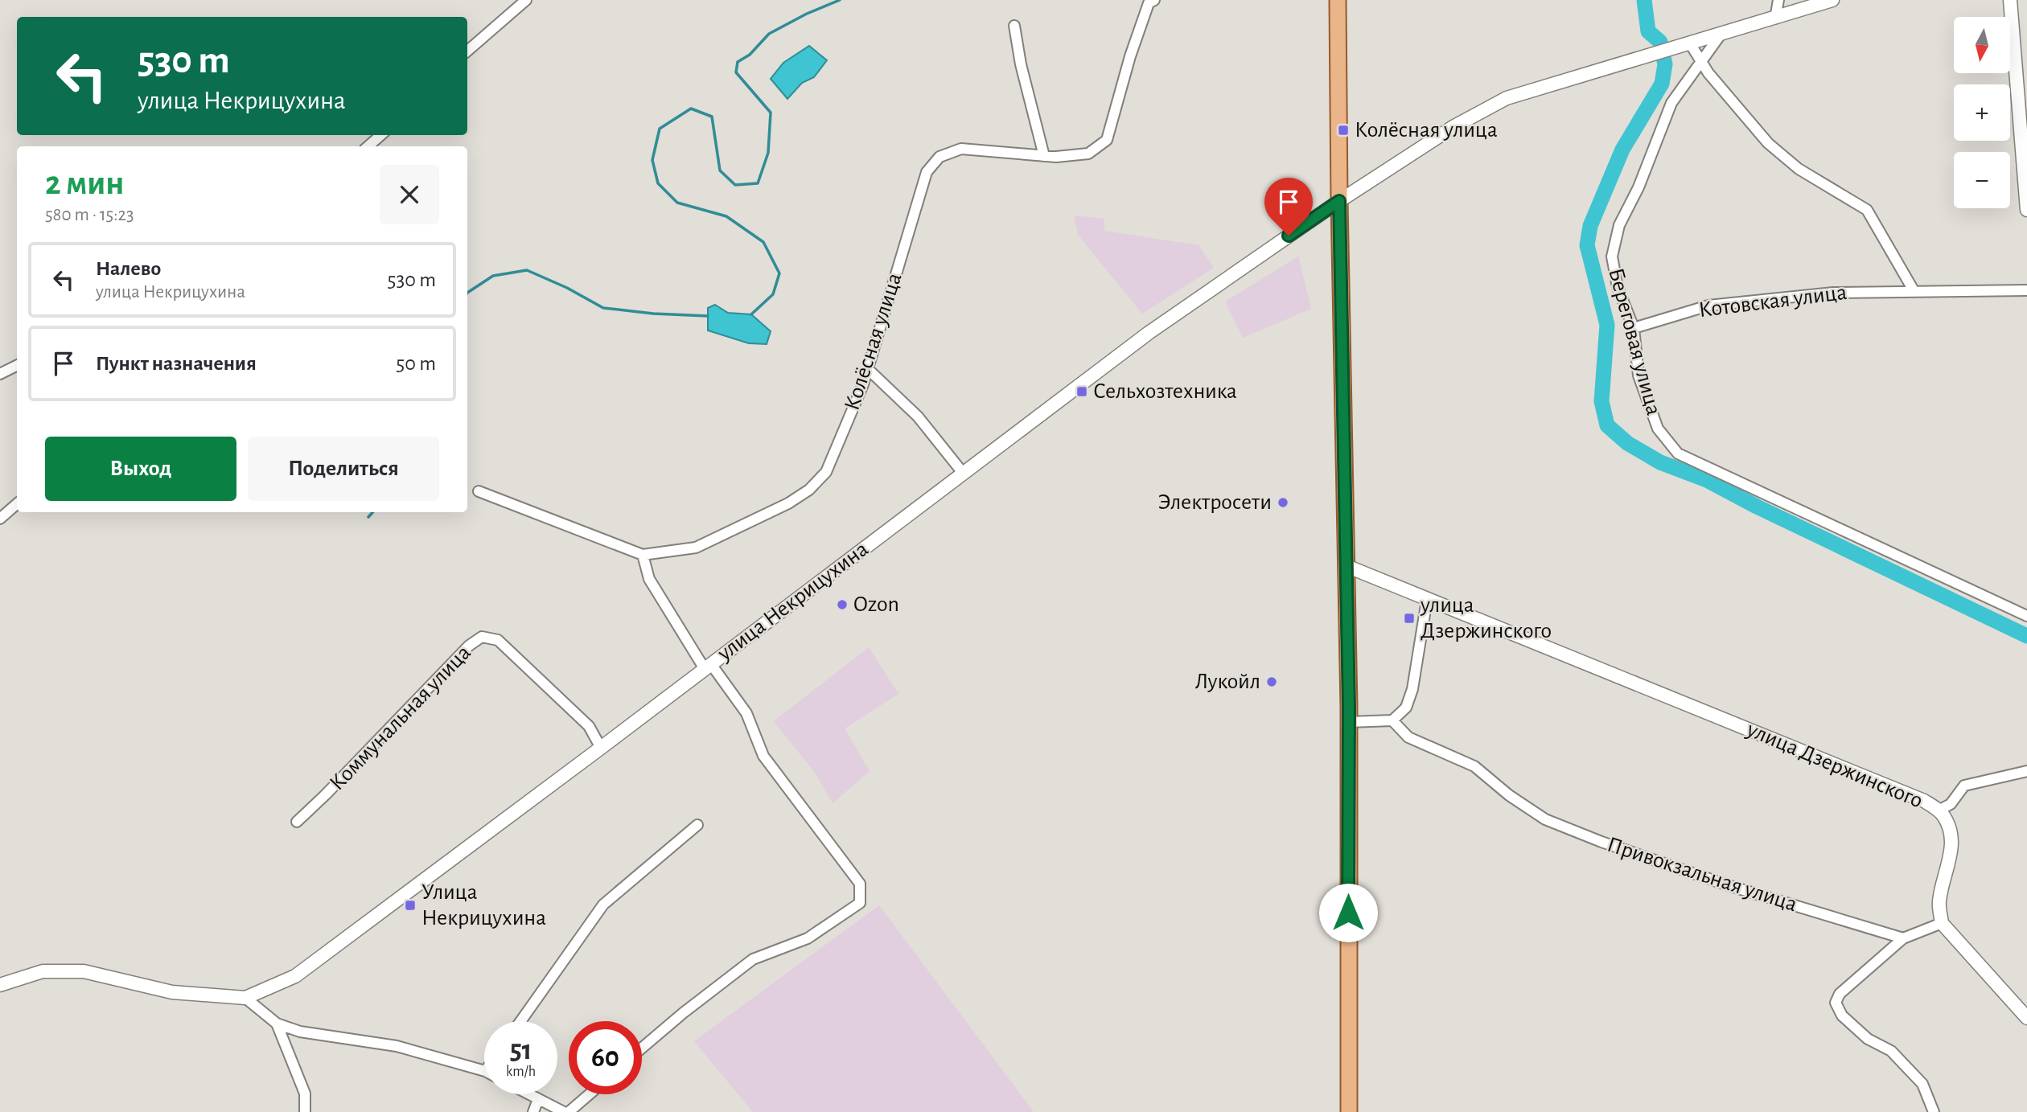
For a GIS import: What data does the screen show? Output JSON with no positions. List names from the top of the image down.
{
  "streets": {
    "street": [
      "Котовская улица",
      "Колёсная улица",
      "Береговая улица",
      "улица Некрицухина",
      "Коммунальная улица",
      "улица Дзержинского",
      "Привокзальная улица"
    ]
  },
  "crossings": [
    ["Котовская улица", "Береговая улица"],
    ["Береговая улица", "улица Некрицухина"],
    ["улица Некрицухина", "Коммунальная улица"]
  ],
  "places": {
    "transit": [
      "Колёсная улица",
      "Сельхозтехника",
      "улица Дзержинского",
      "Улица Некрицухина"
    ],
    "other": ["Электросети", "Ozon", "Лукойл"]
  },
  "north": "bottom",
  "page": {
    "map_buttons": ["+", "−"],
    "turn": ["530 m", "улица Некрицухина"],
    "heading": ["2 мин", "580 m · 15:23"],
    "list": [
      {
        "name": "Налево",
        "note": "улица Некрицухина",
        "value": "530 m"
      },
      {
        "name": "Пункт назначения",
        "value": "50 m"
      }
    ],
    "buttons": ["Выход", "Поделиться"],
    "speed": "51 km/h",
    "limit": "60"
  }
}
